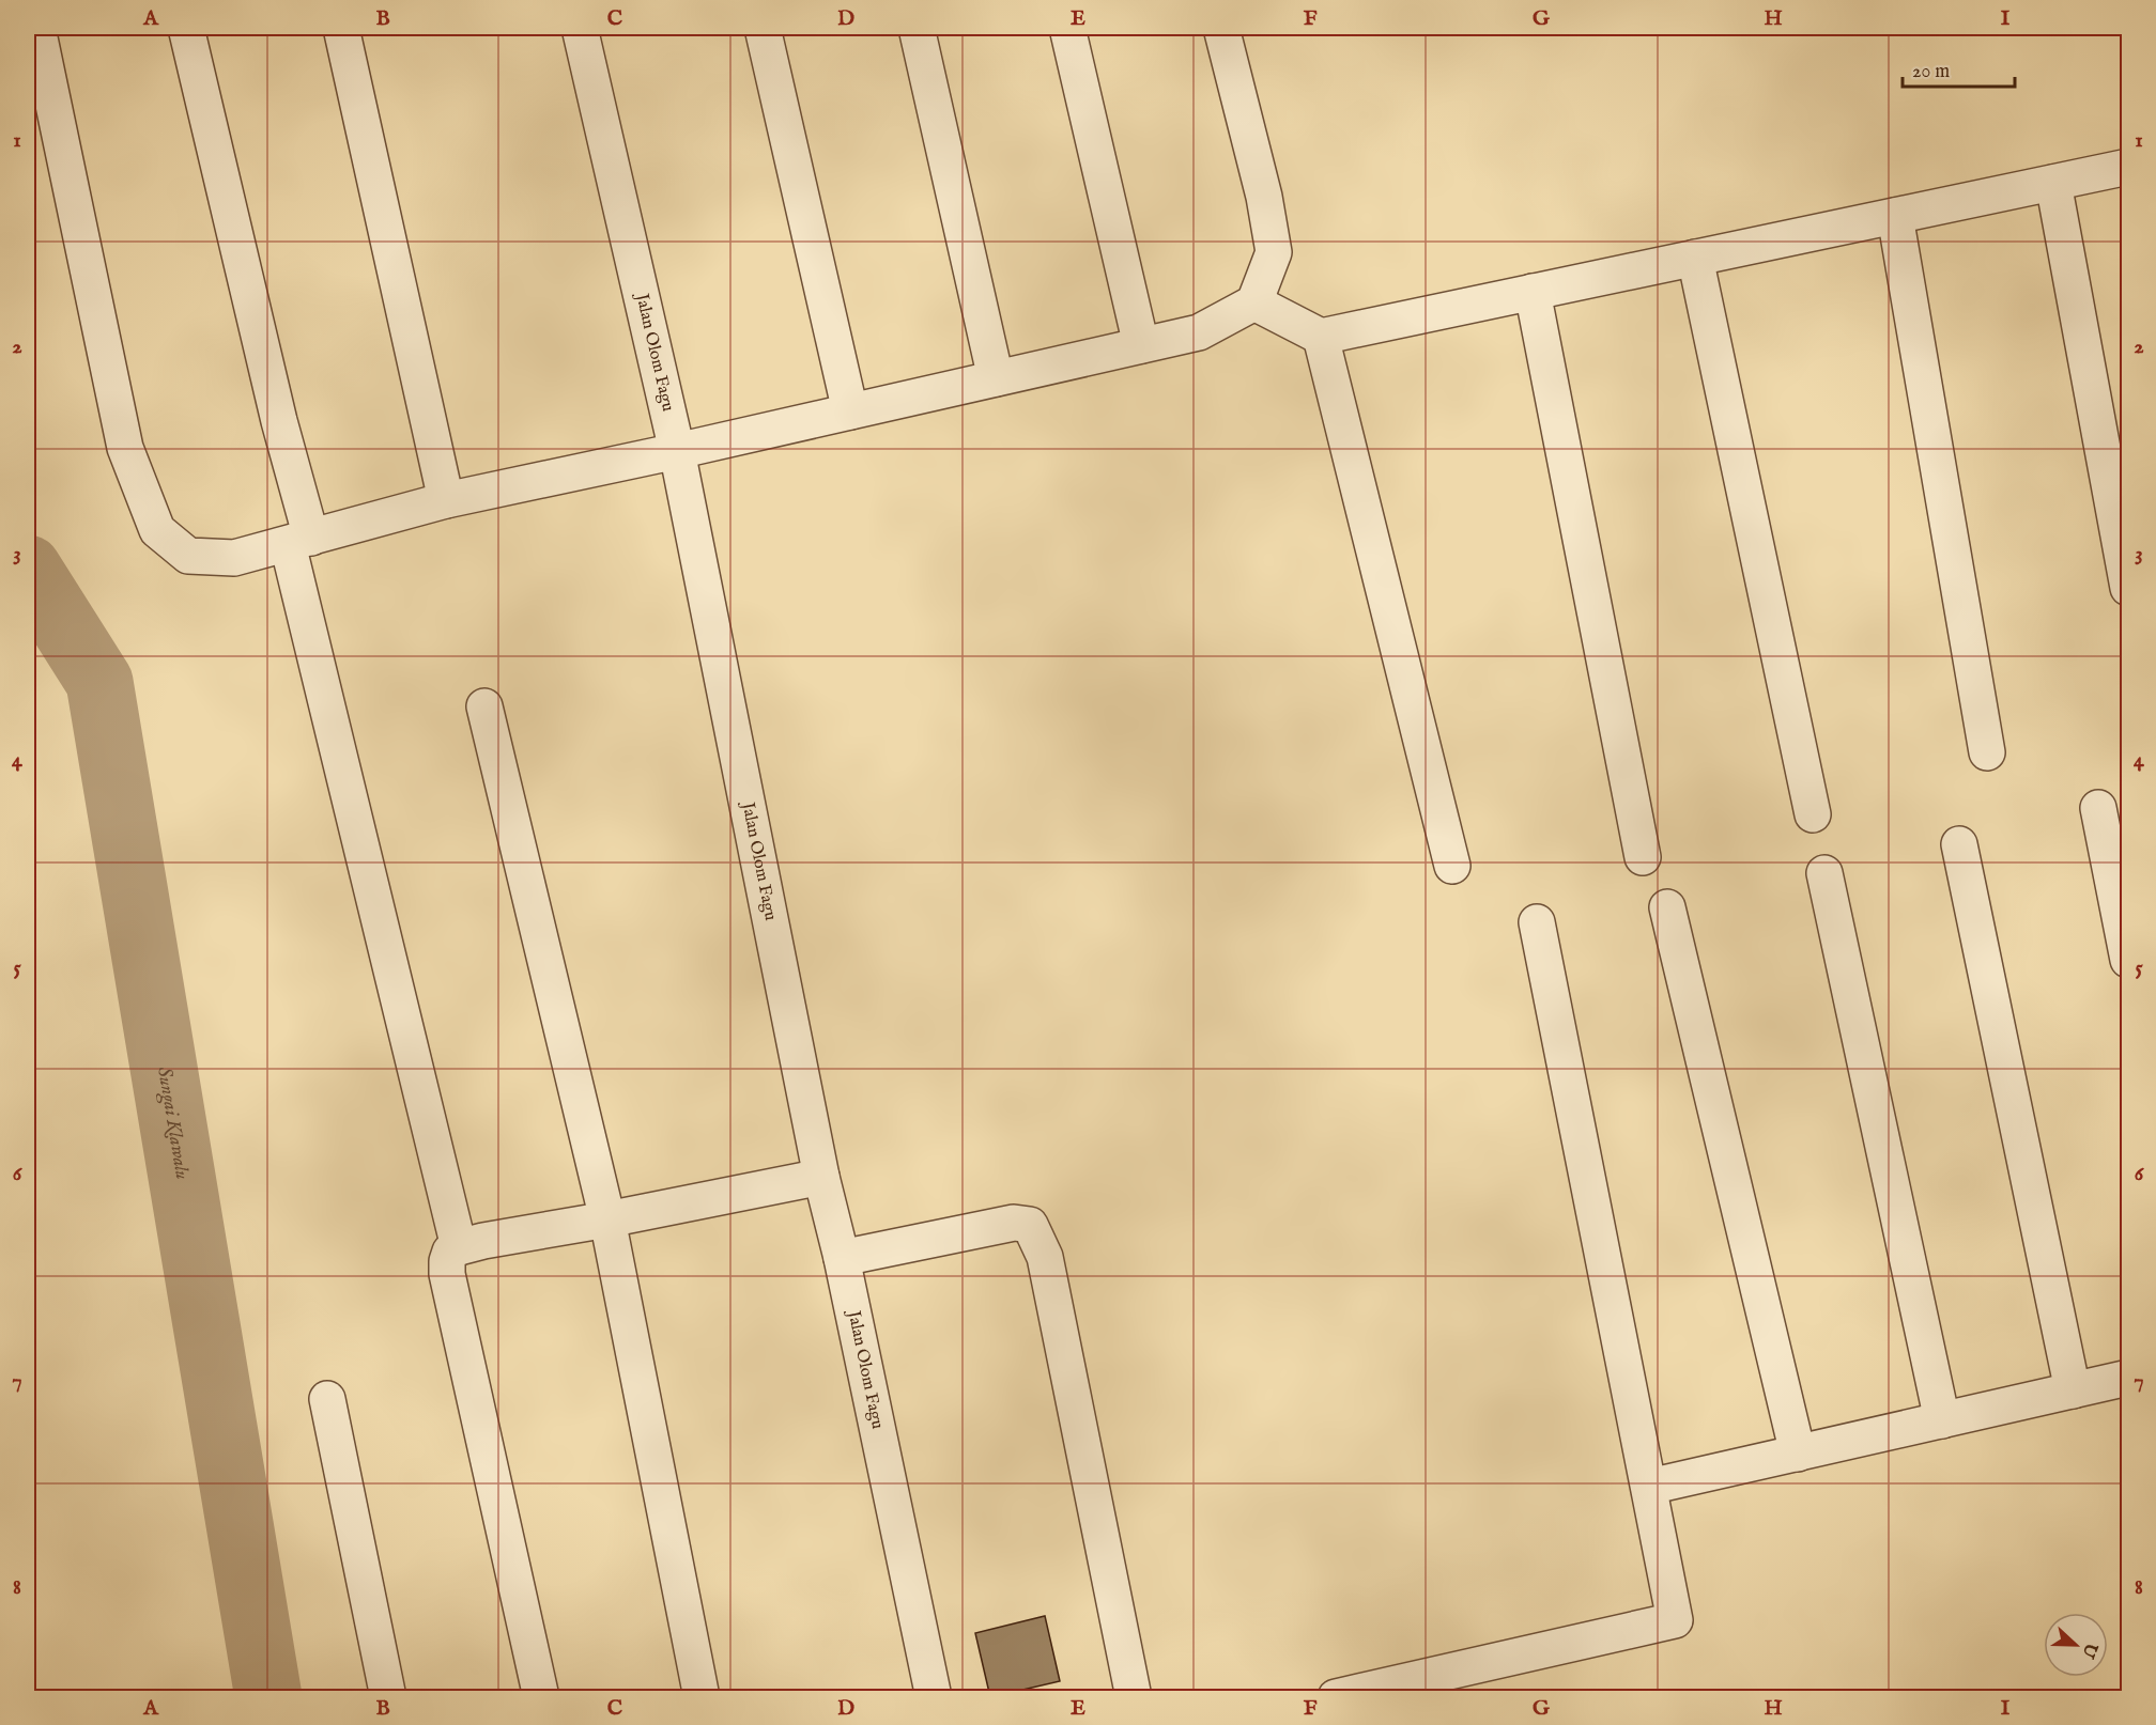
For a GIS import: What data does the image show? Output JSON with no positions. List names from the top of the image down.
{
  "streets": {
    "street": ["Jalan Olom Fagu"]
  },
  "water": ["Sungai Klawalu"],
  "scale_bar": "20 m",
  "north": "right",
  "grid": {
    "columns": [
      "A",
      "B",
      "C",
      "D",
      "E",
      "F",
      "G",
      "H",
      "I"
    ],
    "rows": [
      "1",
      "2",
      "3",
      "4",
      "5",
      "6",
      "7",
      "8"
    ]
  }
}
